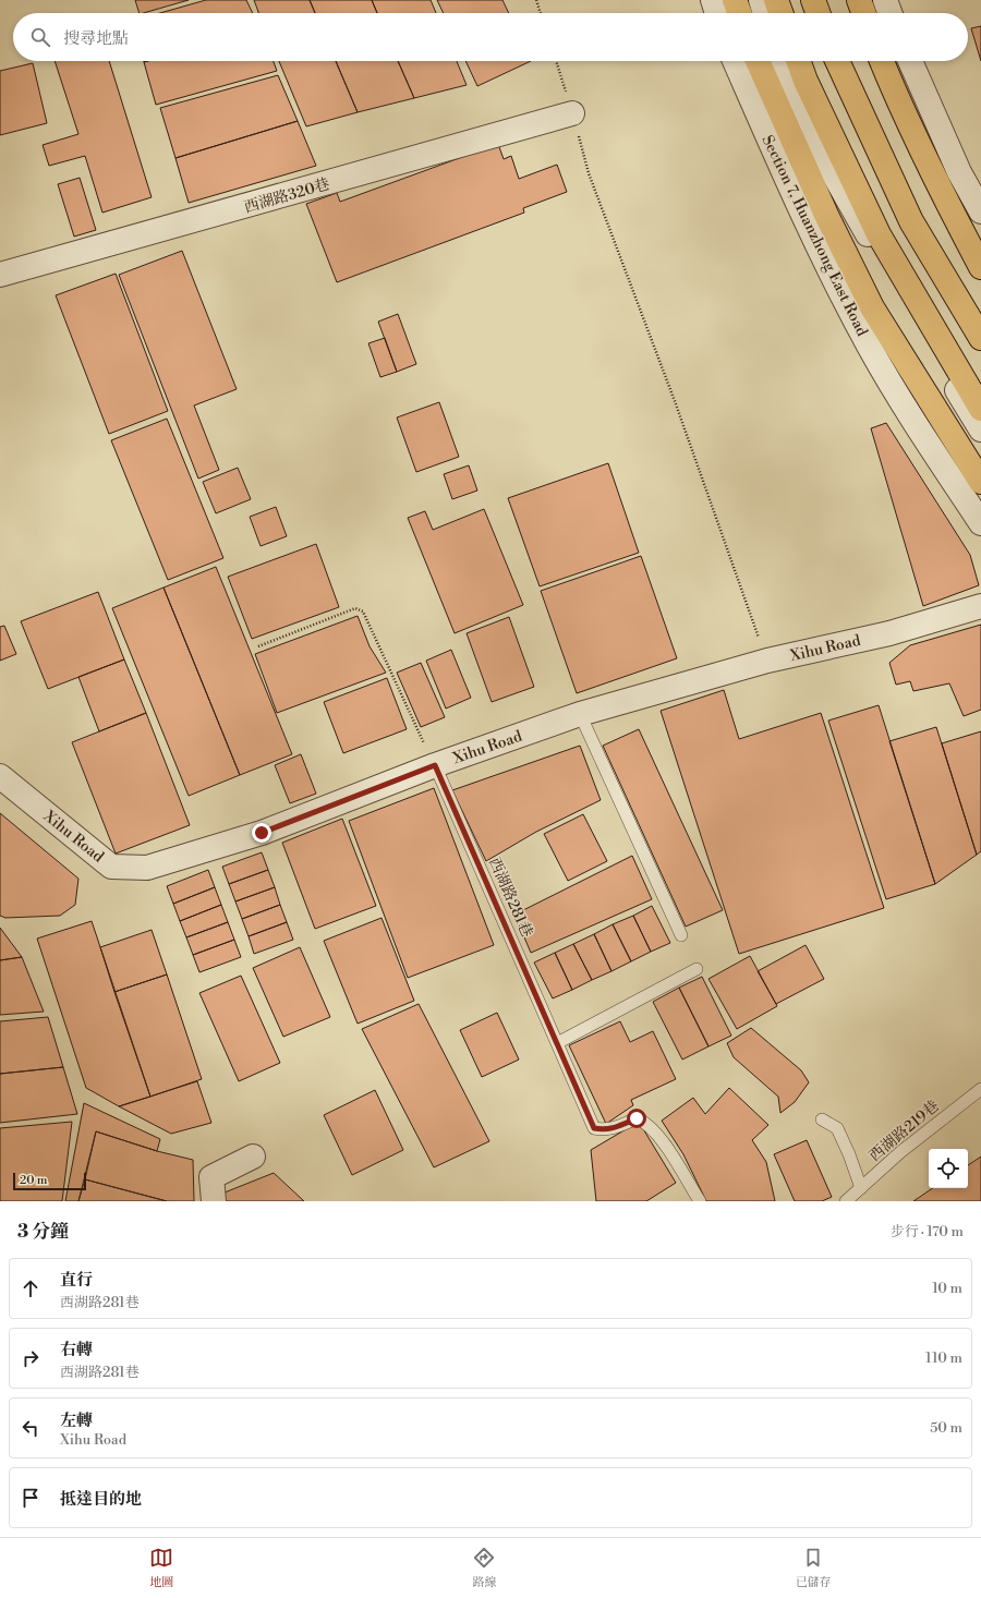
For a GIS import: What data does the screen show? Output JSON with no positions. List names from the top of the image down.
{
  "streets": {
    "street": ["西湖路320巷", "Section 7, Huanzhong East Road", "Xihu Road"],
    "lane": ["西湖路281巷", "西湖路219巷"]
  },
  "crossings": [
    ["Xihu Road", "西湖路281巷"]
  ],
  "scale_bar": "20 m",
  "page": {
    "search": "搜尋地點",
    "scale": "20 m",
    "heading": ["3 分鐘", "步行 · 170 m"],
    "list": [
      ["直行", "西湖路281巷", "10 m"],
      ["右轉", "西湖路281巷", "110 m"],
      ["左轉", "Xihu Road", "50 m"],
      "抵達目的地"
    ],
    "nav": ["地圖", "路線", "已儲存"]
  }
}
